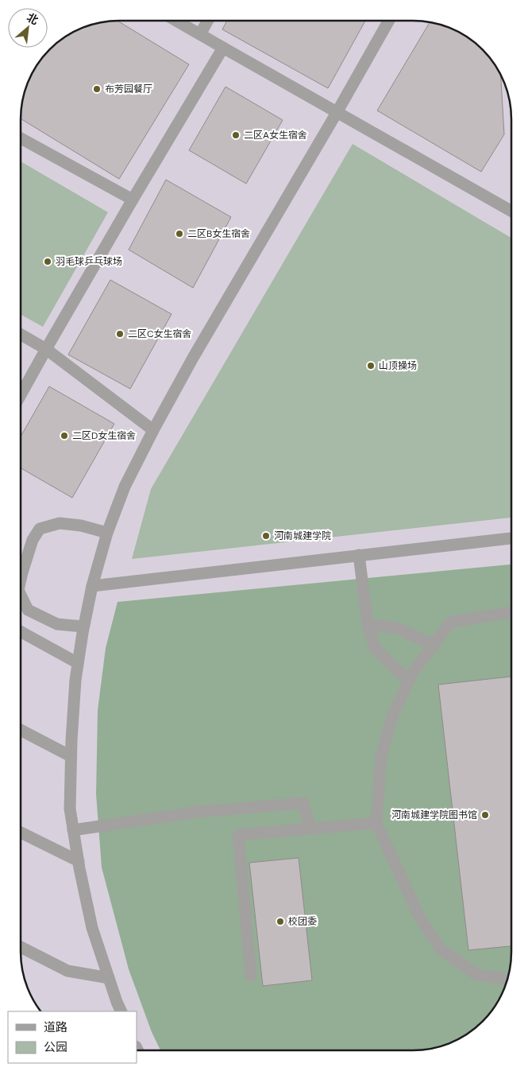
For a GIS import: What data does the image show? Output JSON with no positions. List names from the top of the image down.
{
  "places": [
    "布芳园餐厅",
    "二区A女生宿舍",
    "二区B女生宿舍",
    "羽毛球乒乓球场",
    "二区C女生宿舍",
    "山顶操场",
    "二区D女生宿舍",
    "河南城建学院",
    "河南城建学院图书馆",
    "校团委"
  ],
  "legend": ["道路", "公园"],
  "north": "top right"
}
